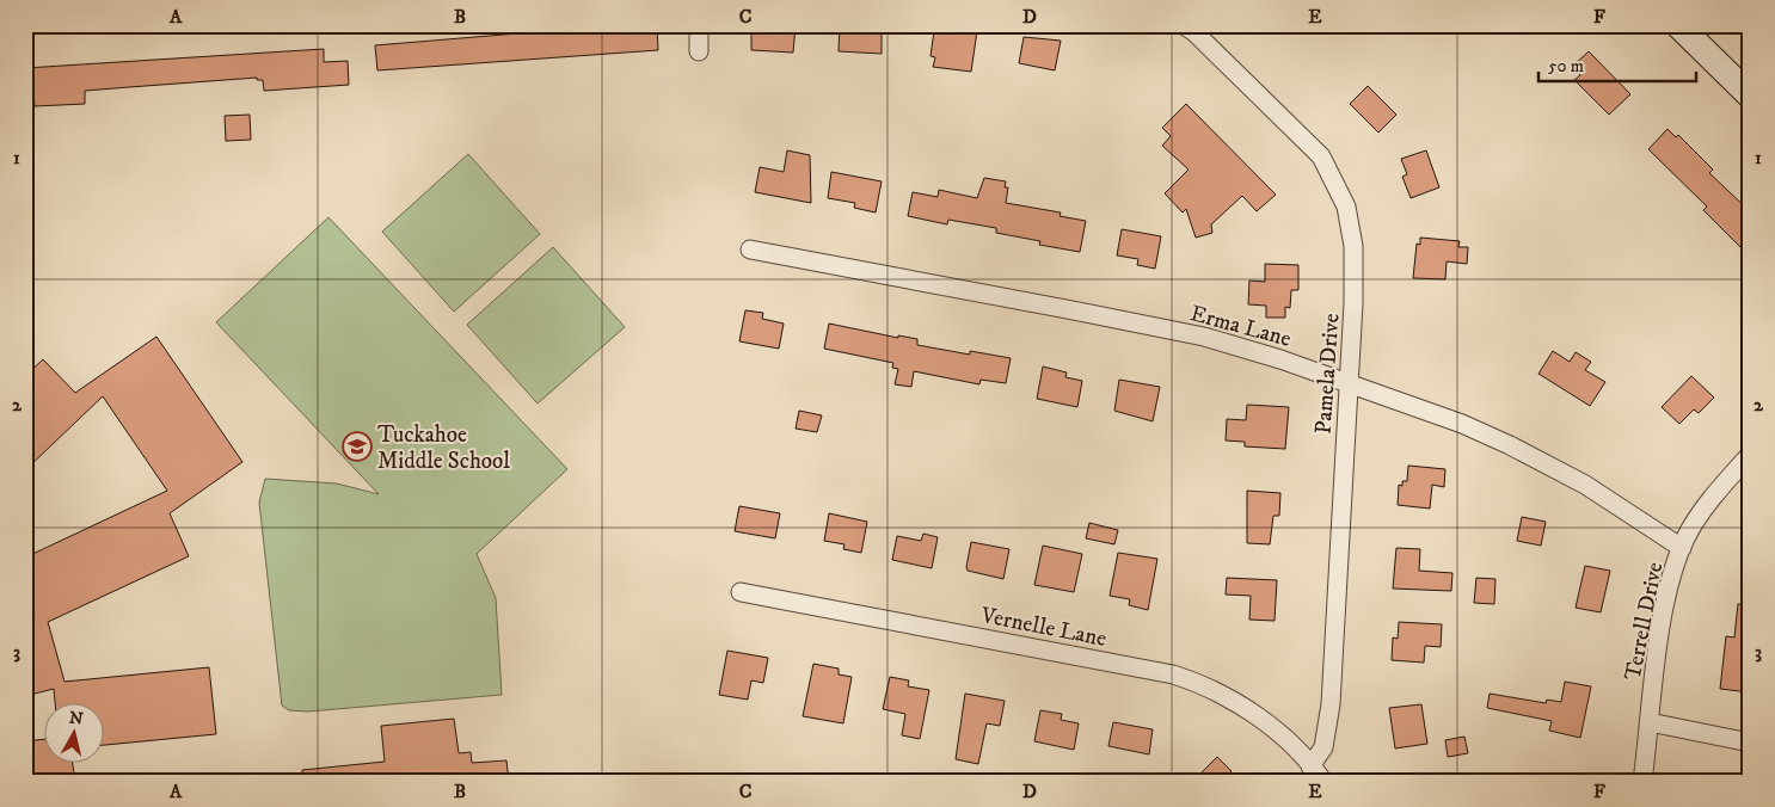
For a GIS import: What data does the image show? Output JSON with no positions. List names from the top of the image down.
{
  "streets": {
    "street": [
      "Erma Lane",
      "Pamela Drive",
      "Terrell Drive",
      "Vernelle Lane"
    ]
  },
  "crossings": [
    ["Erma Lane", "Pamela Drive"],
    ["Erma Lane", "Terrell Drive"],
    ["Pamela Drive", "Vernelle Lane"]
  ],
  "places": {
    "school or university": ["Tuckahoe Middle School"]
  },
  "scale_bar": "50 m",
  "north": "top",
  "grid": {
    "columns": [
      "A",
      "B",
      "C",
      "D",
      "E",
      "F"
    ],
    "rows": ["1", "2", "3"]
  }
}
